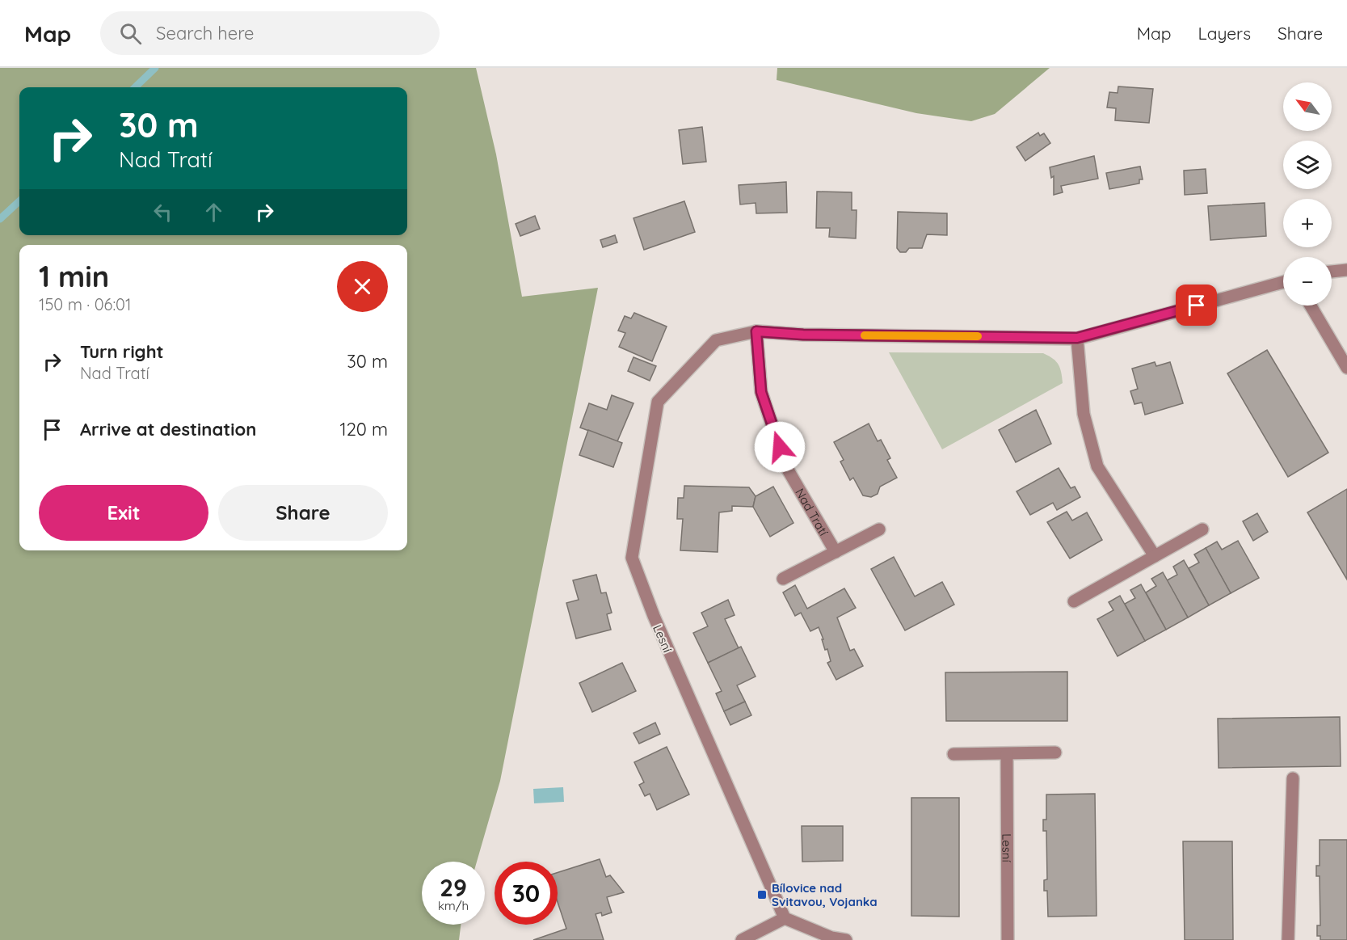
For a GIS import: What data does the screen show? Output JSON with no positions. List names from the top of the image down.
{
  "streets": {
    "street": ["Nad Tratí", "Lesní"]
  },
  "crossings": [
    ["Nad Tratí", "Lesní"]
  ],
  "places": {
    "transit": ["Bílovice nad Svitavou, Vojanka"]
  },
  "north": "top left",
  "page": {
    "header": "Map",
    "search": "Search here",
    "nav": ["Map", "Layers", "Share"],
    "map_buttons": ["+", "−"],
    "turn": ["30 m", "Nad Tratí"],
    "heading": ["1 min", "150 m · 06:01"],
    "list": [
      {
        "name": "Turn right",
        "note": "Nad Tratí",
        "value": "30 m"
      },
      {
        "name": "Arrive at destination",
        "value": "120 m"
      }
    ],
    "buttons": ["Exit", "Share"],
    "speed": "29 km/h",
    "limit": "30"
  }
}
